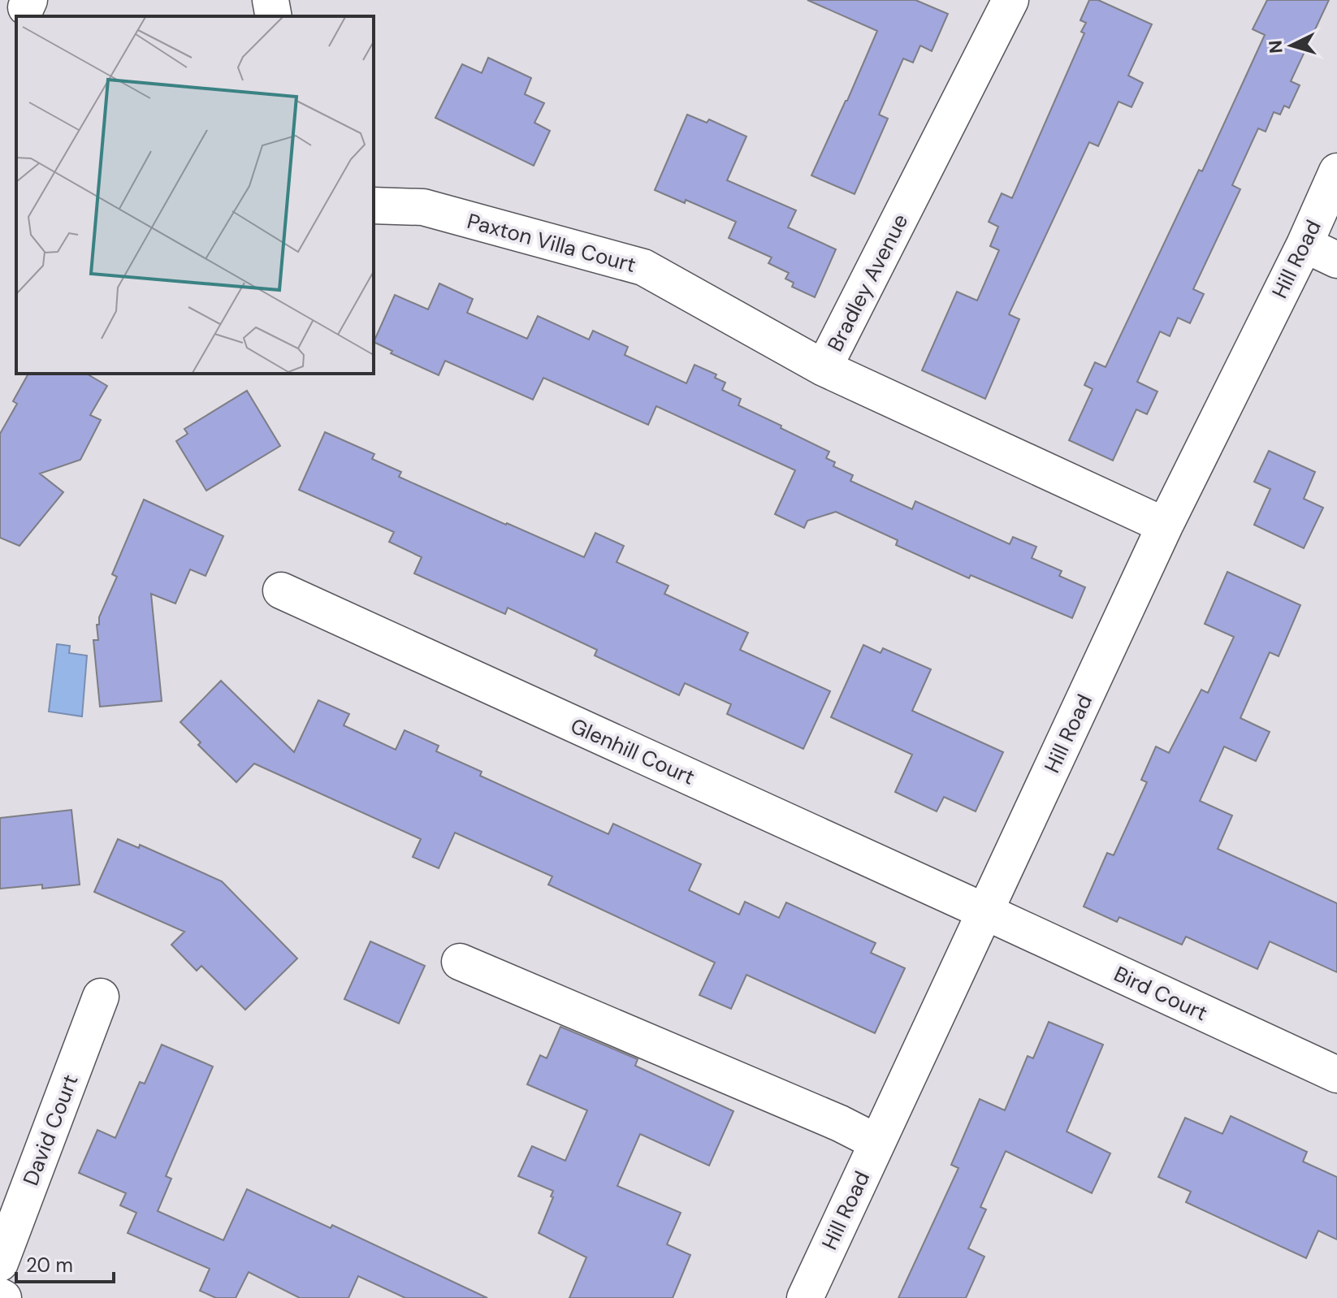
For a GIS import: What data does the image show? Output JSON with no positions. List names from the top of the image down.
{
  "streets": {
    "street": [
      "Paxton Villa Court",
      "Hill Road",
      "Bradley Avenue",
      "Glenhill Court",
      "Bird Court",
      "David Court"
    ]
  },
  "crossings": [
    ["Paxton Villa Court", "Bradley Avenue"],
    ["Hill Road", "Bradley Avenue"],
    ["Hill Road", "Glenhill Court"],
    ["Hill Road", "Bird Court"],
    ["Glenhill Court", "Bird Court"]
  ],
  "scale_bar": "20 m",
  "north": "left"
}
